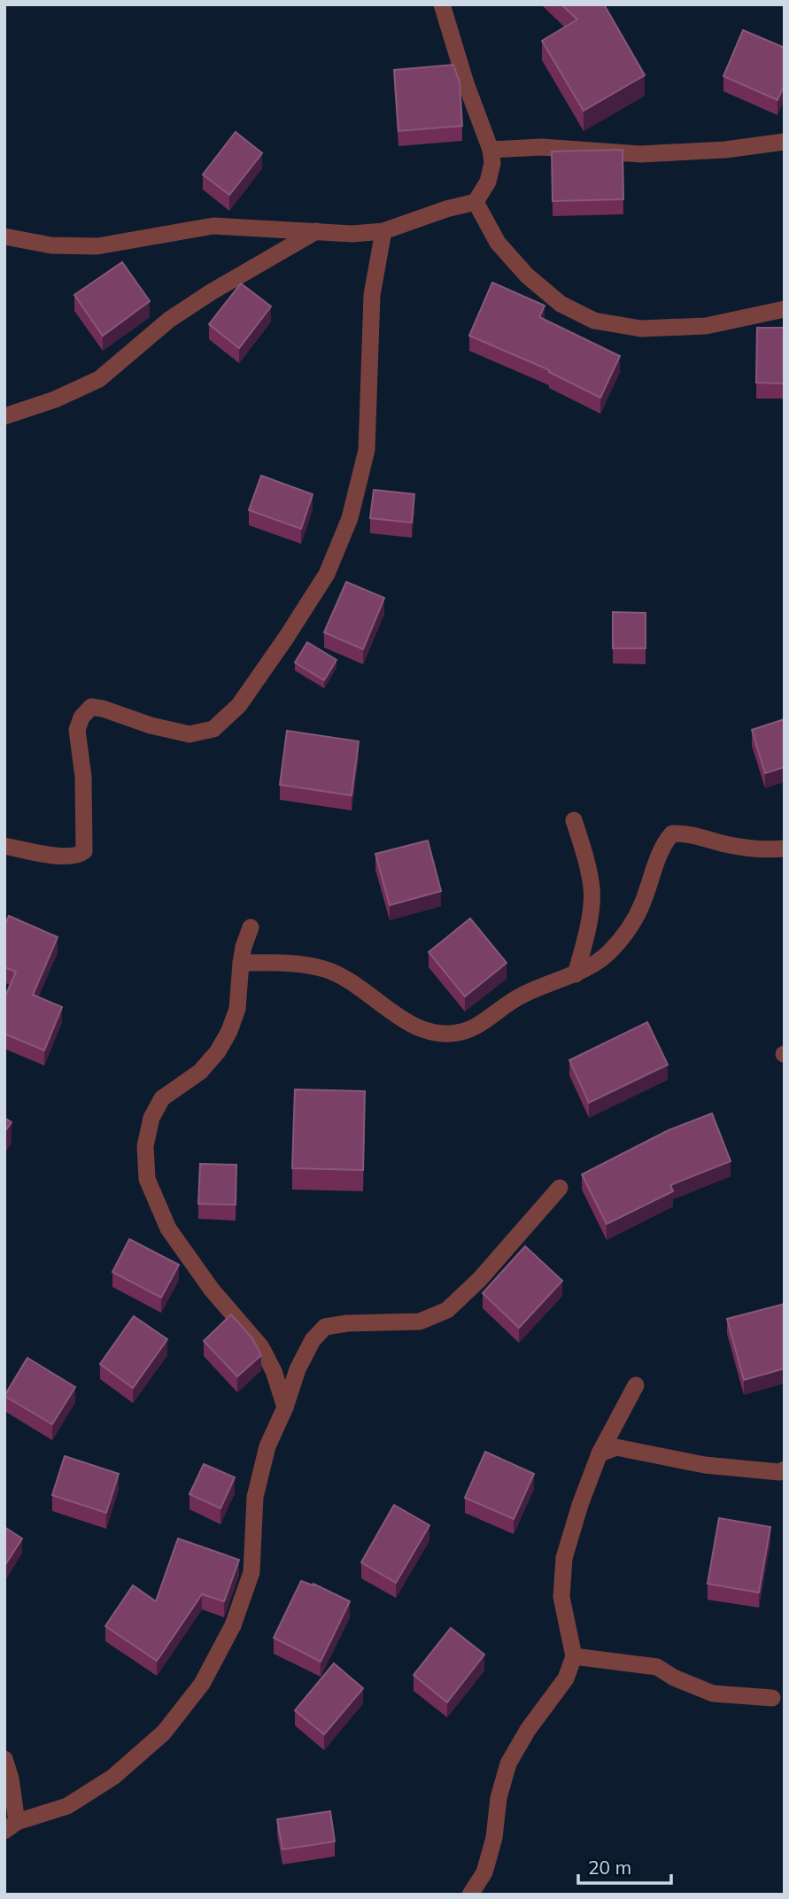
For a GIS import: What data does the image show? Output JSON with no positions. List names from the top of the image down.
{
  "scale_bar": "20 m"
}
